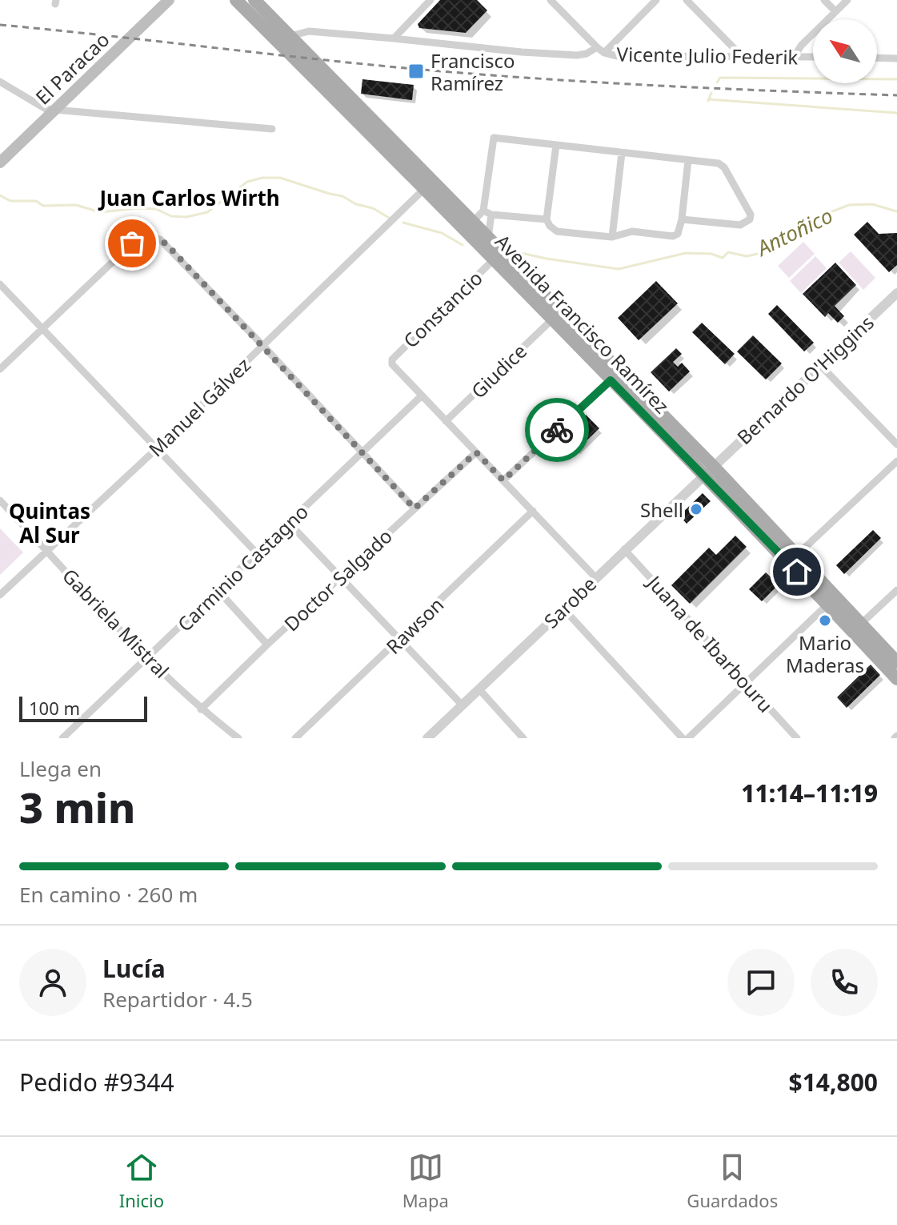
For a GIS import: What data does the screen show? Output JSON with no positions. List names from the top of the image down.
{
  "streets": {
    "main road": ["El Paracao", "Avenida Francisco Ramírez"],
    "street": [
      "Vicente Julio Federik",
      "Constancio",
      "Giudice",
      "Bernardo O'Higgins",
      "Manuel Gálvez",
      "Carminio Castagno",
      "Doctor Salgado",
      "Sarobe",
      "Gabriela Mistral",
      "Rawson",
      "Juana de Ibarbouru"
    ]
  },
  "crossings": [
    ["Vicente Julio Federik", "Avenida Francisco Ramírez"],
    ["Constancio", "Avenida Francisco Ramírez"],
    ["Constancio", "Carminio Castagno"],
    ["Avenida Francisco Ramírez", "Giudice"],
    ["Avenida Francisco Ramírez", "Bernardo O'Higgins"],
    ["Avenida Francisco Ramírez", "Manuel Gálvez"],
    ["Avenida Francisco Ramírez", "Sarobe"],
    ["Bernardo O'Higgins", "Sarobe"],
    ["Manuel Gálvez", "Gabriela Mistral"],
    ["Carminio Castagno", "Gabriela Mistral"],
    ["Doctor Salgado", "Gabriela Mistral"],
    ["Sarobe", "Juana de Ibarbouru"]
  ],
  "districts": ["Juan Carlos Wirth", "Quintas Al Sur"],
  "water": ["Antoñico"],
  "places": {
    "transit": ["Francisco Ramírez"],
    "other": ["Shell", "Mario Maderas"]
  },
  "scale_bar": "100 m",
  "north": "top left",
  "page": {
    "scale": "100 m",
    "heading": ["3 min", "Llega en", "11:14–11:19"],
    "panel": [
      "Lucía",
      "Repartidor · 4.5",
      "Pedido #9344",
      "$14,800"
    ],
    "bar": "En camino · 260 m",
    "tabs": ["Inicio", "Mapa", "Guardados"]
  }
}
